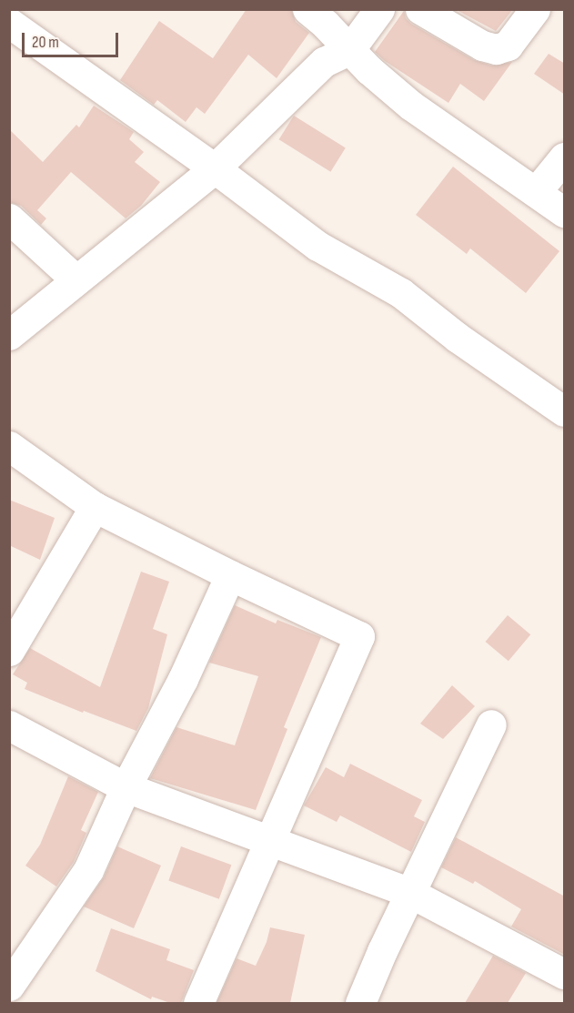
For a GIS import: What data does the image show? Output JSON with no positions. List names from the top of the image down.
{
  "scale_bar": "20 m"
}
